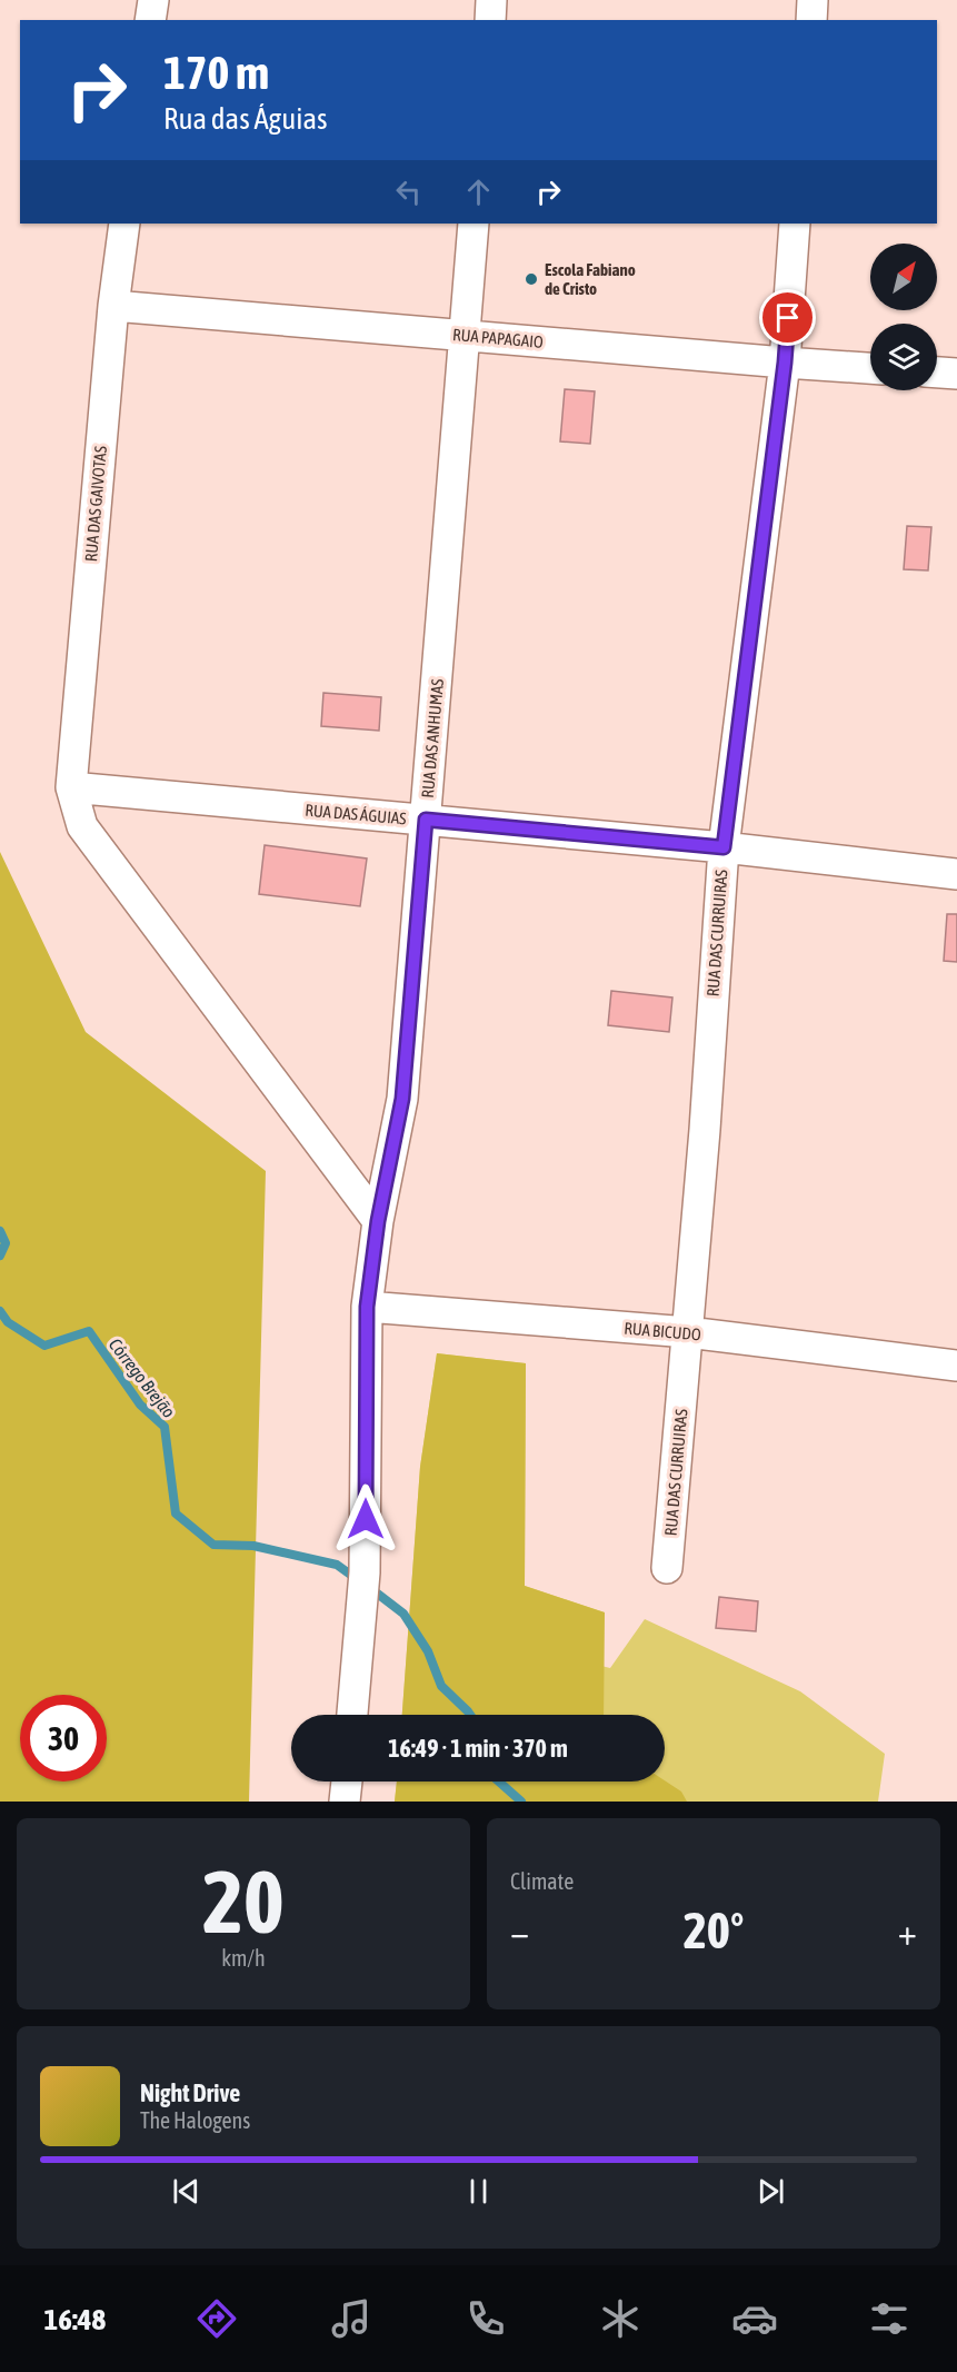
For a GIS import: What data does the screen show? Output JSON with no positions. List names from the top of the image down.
{
  "streets": {
    "street": [
      "RUA PAPAGAIO",
      "RUA DAS GAIVOTAS",
      "RUA DAS ANHUMAS",
      "RUA DAS ÁGUIAS",
      "RUA DAS CURRUIRAS",
      "RUA BICUDO"
    ]
  },
  "crossings": [
    ["RUA PAPAGAIO", "RUA DAS GAIVOTAS"],
    ["RUA PAPAGAIO", "RUA DAS ANHUMAS"],
    ["RUA PAPAGAIO", "RUA DAS CURRUIRAS"],
    ["RUA DAS GAIVOTAS", "RUA DAS ÁGUIAS"],
    ["RUA DAS ANHUMAS", "RUA DAS ÁGUIAS"],
    ["RUA DAS ANHUMAS", "RUA BICUDO"],
    ["RUA DAS ÁGUIAS", "RUA DAS CURRUIRAS"],
    ["RUA DAS CURRUIRAS", "RUA BICUDO"]
  ],
  "water": ["Córrego Brejão"],
  "places": ["Escola Fabiano de Cristo"],
  "north": "top right",
  "page": {
    "turn": ["170 m", "Rua das Águias"],
    "limit": "30",
    "trip": "16:49 · 1 min · 370 m",
    "tile": [
      ["20", "km/h"],
      "Climate"
    ],
    "heat": ["−", "20°", "+"],
    "song": ["Night Drive", "The Halogens"],
    "tabs": "16:48"
  }
}
